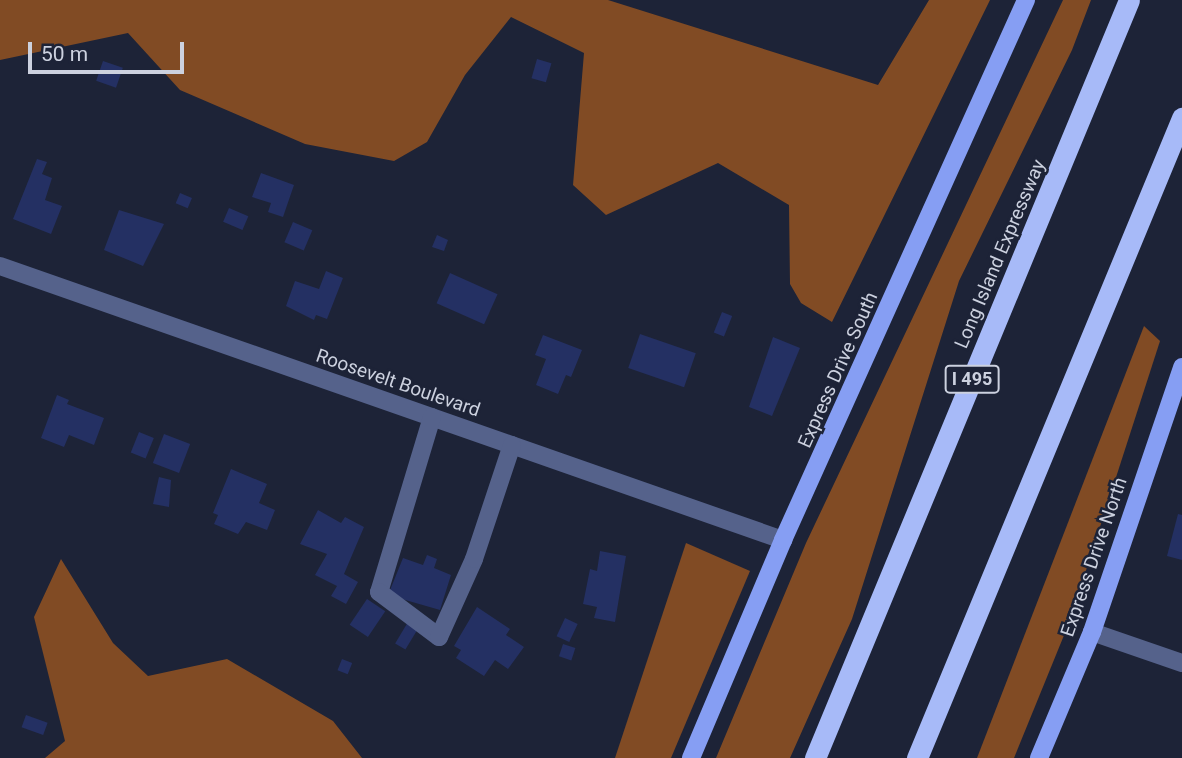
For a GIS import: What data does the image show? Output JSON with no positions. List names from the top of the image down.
{
  "streets": {
    "highway": ["Long Island Expressway", "I 495"],
    "main road": ["Express Drive South", "Express Drive North"],
    "street": ["Roosevelt Boulevard"]
  },
  "crossings": [
    ["Express Drive South", "Roosevelt Boulevard"]
  ],
  "scale_bar": "50 m"
}
